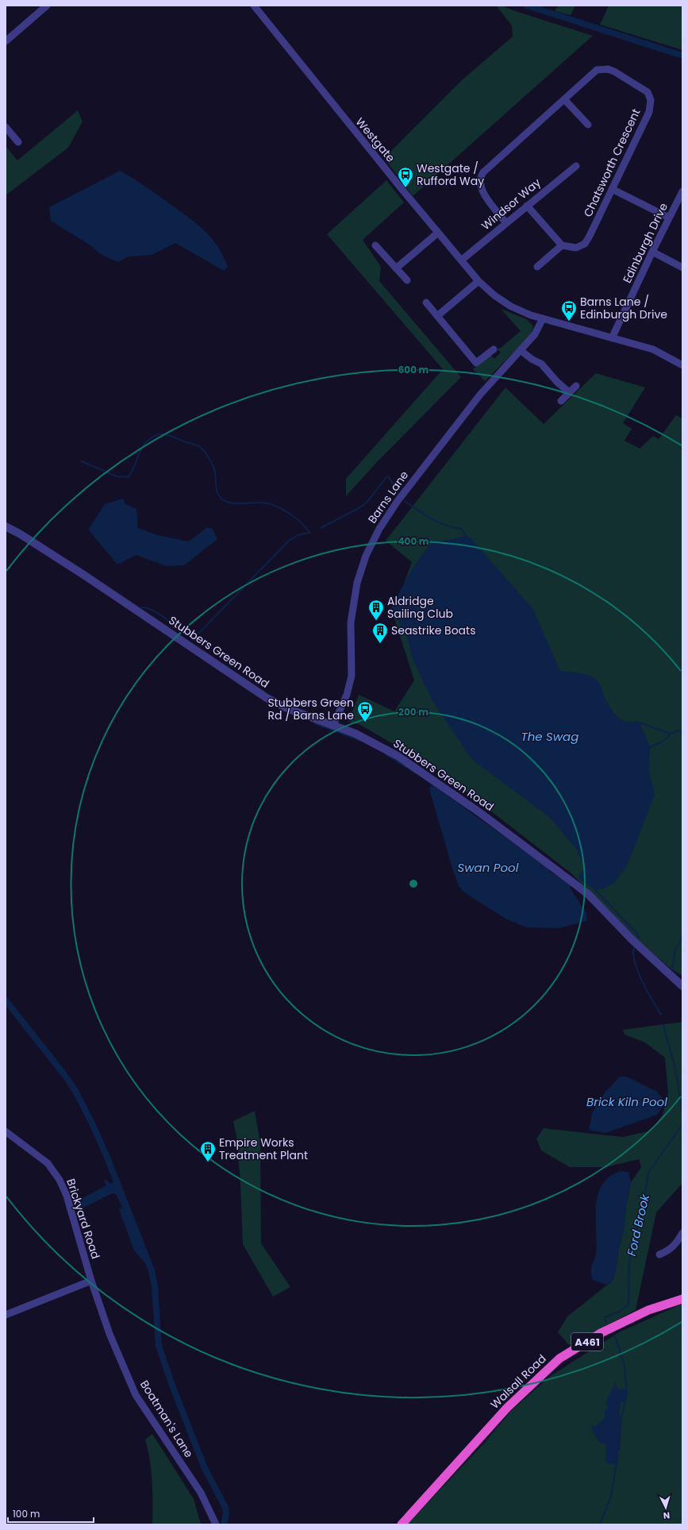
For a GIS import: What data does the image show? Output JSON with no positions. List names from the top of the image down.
{
  "streets": {
    "highway": ["A461", "Walsall Road"],
    "street": [
      "Westgate",
      "Chatsworth Crescent",
      "Windsor Way",
      "Edinburgh Drive",
      "Barns Lane",
      "Stubbers Green Road",
      "Brickyard Road",
      "Boatman's Lane"
    ]
  },
  "crossings": [
    ["Westgate", "Windsor Way"],
    ["Westgate", "Barns Lane"],
    ["Chatsworth Crescent", "Windsor Way"],
    ["Barns Lane", "Stubbers Green Road"],
    ["Brickyard Road", "Boatman's Lane"]
  ],
  "water": [
    "The Swag",
    "Swan Pool",
    "Brick Kiln Pool",
    "Ford Brook"
  ],
  "places": {
    "bus stop": ["Westgate / Rufford Way", "Barns Lane / Edinburgh Drive", "Stubbers Green Rd / Barns Lane"],
    "building": ["Aldridge Sailing Club", "Seastrike Boats", "Empire Works Treatment Plant"]
  },
  "scale_bar": "100 m",
  "north": "bottom",
  "rings": ["600 m", "400 m", "200 m"]
}
